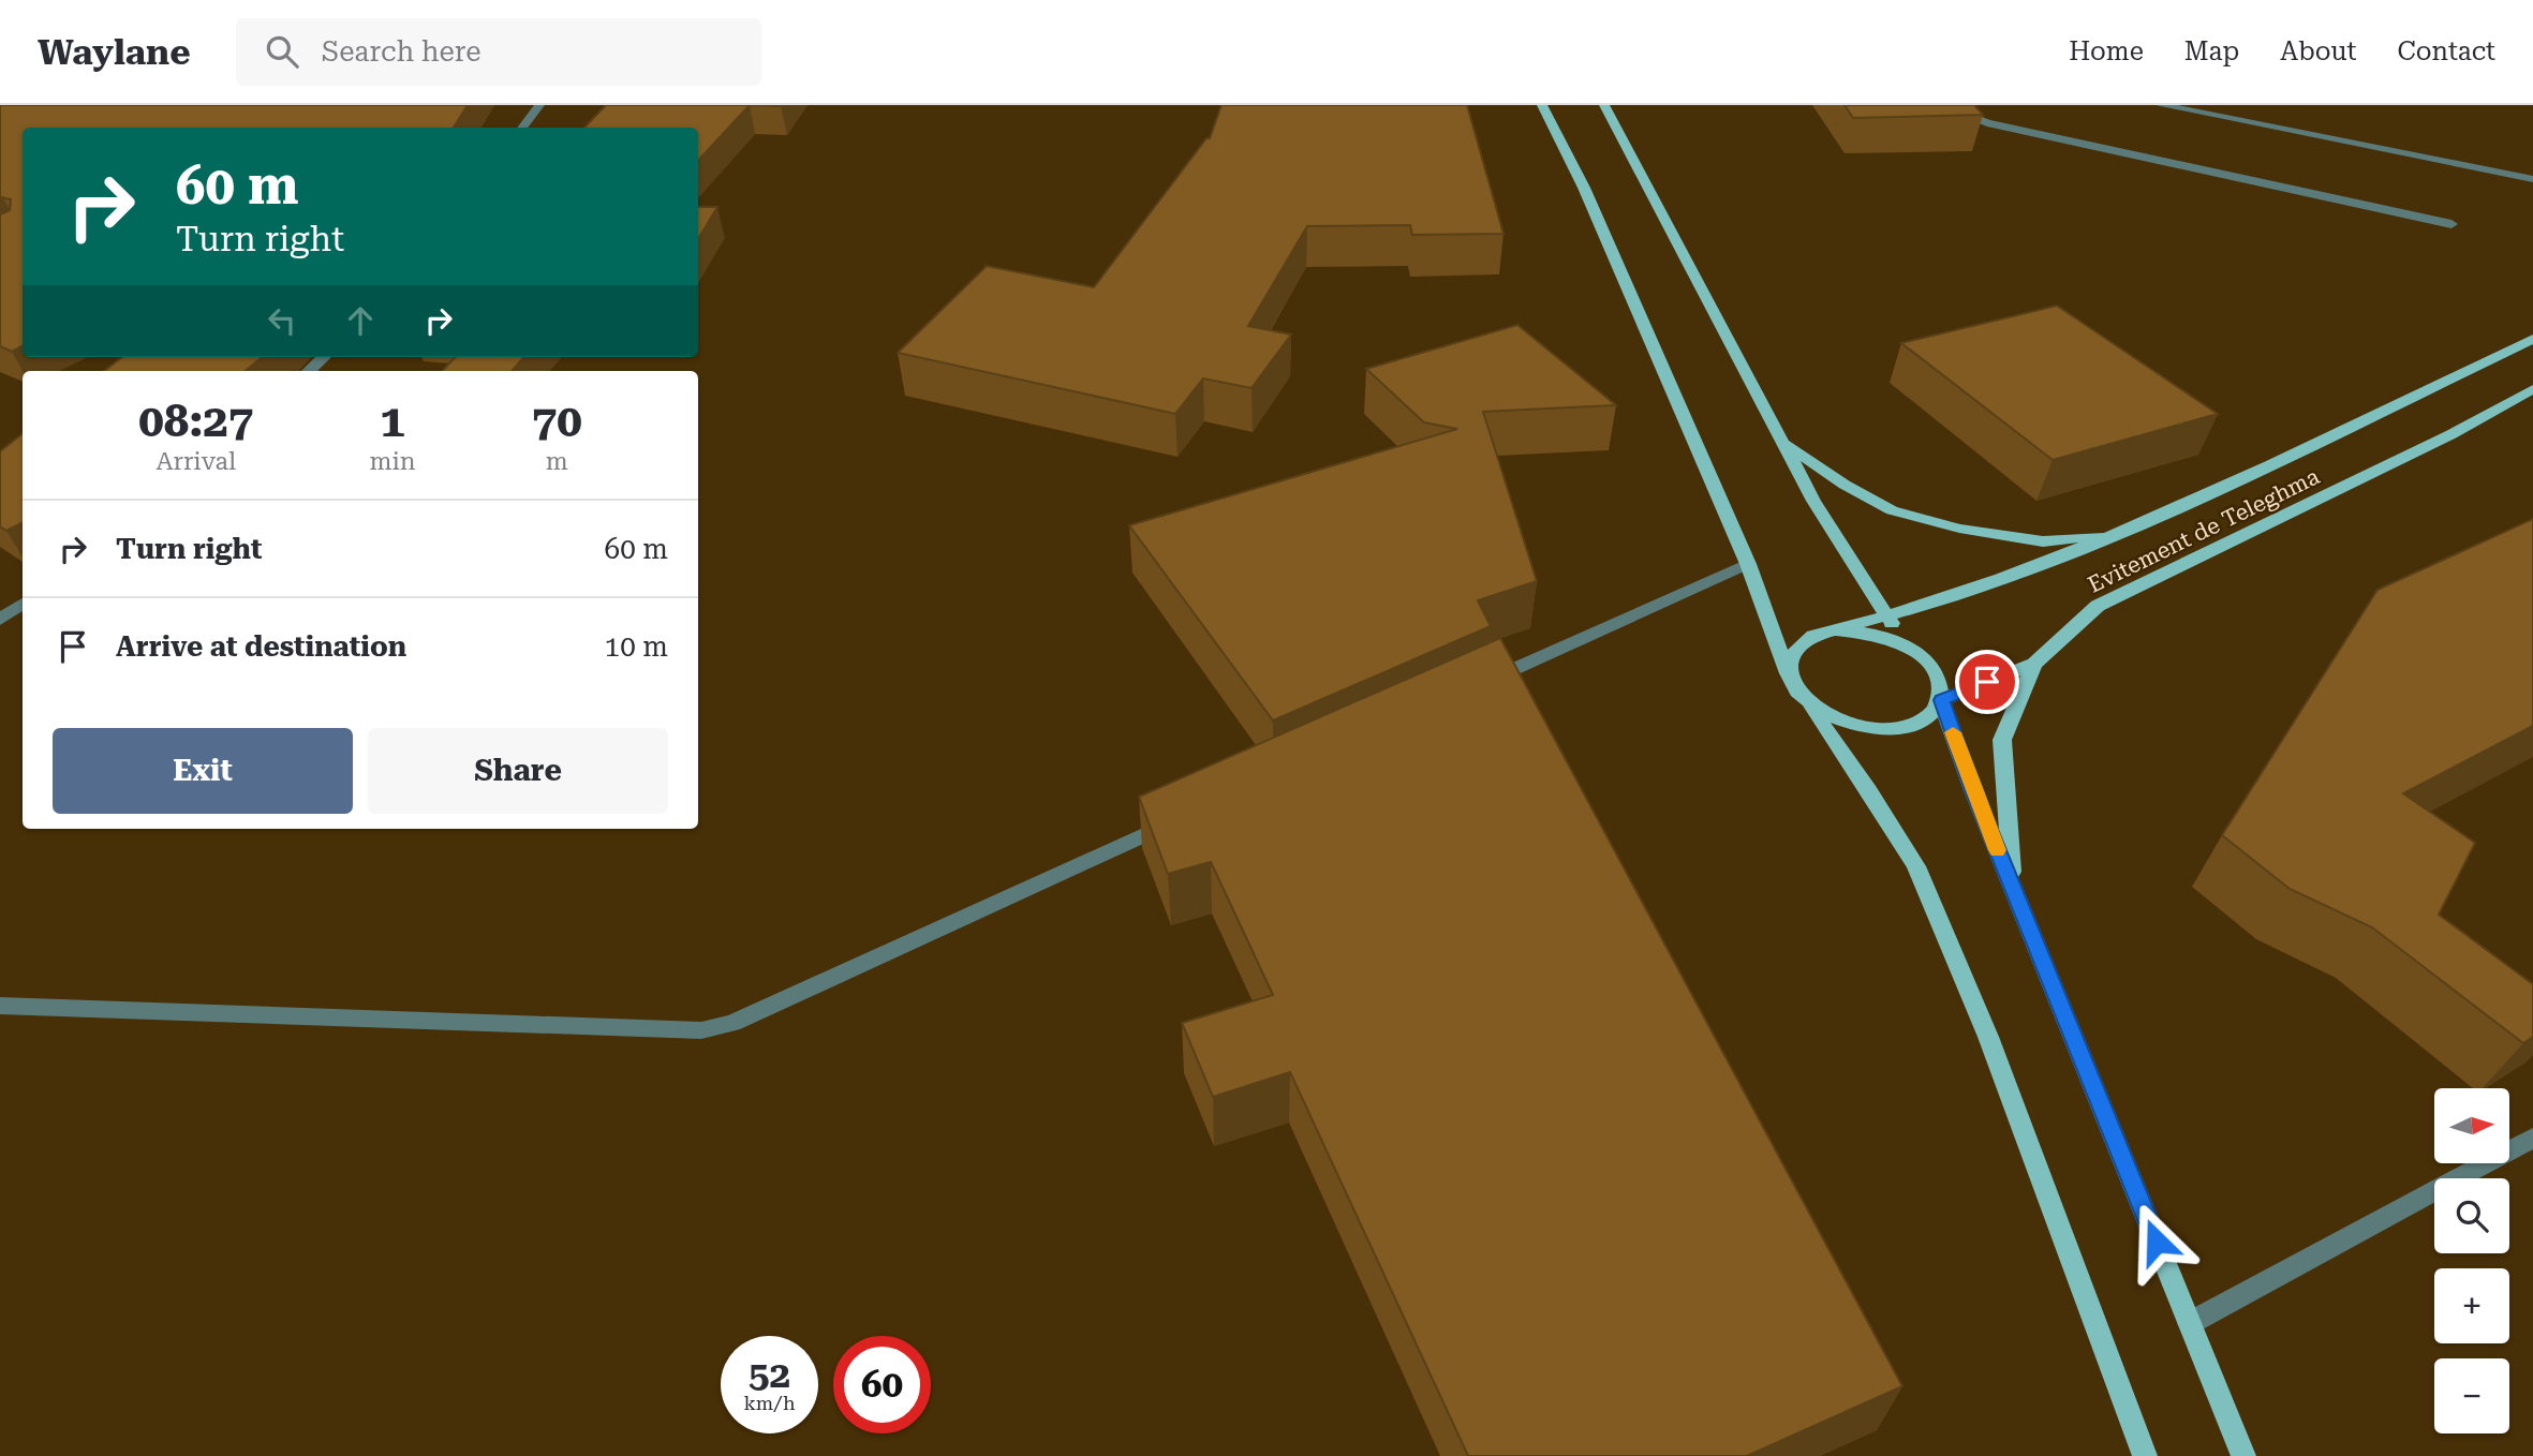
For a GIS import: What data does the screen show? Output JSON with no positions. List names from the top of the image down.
{
  "streets": {
    "main road": ["Evitement de Teleghma"]
  },
  "north": "right",
  "page": {
    "header": "Waylane",
    "search": "Search here",
    "nav": [
      "Home",
      "Map",
      "About",
      "Contact"
    ],
    "turn": ["60 m", "Turn right"],
    "eta": [
      "08:27",
      "Arrival",
      "1",
      "min",
      "70",
      "m"
    ],
    "list": [
      {
        "name": "Turn right",
        "value": "60 m"
      },
      {
        "name": "Arrive at destination",
        "value": "10 m"
      }
    ],
    "buttons": ["Exit", "Share"],
    "map_buttons": ["+", "−"],
    "speed": "52 km/h",
    "limit": "60"
  }
}
